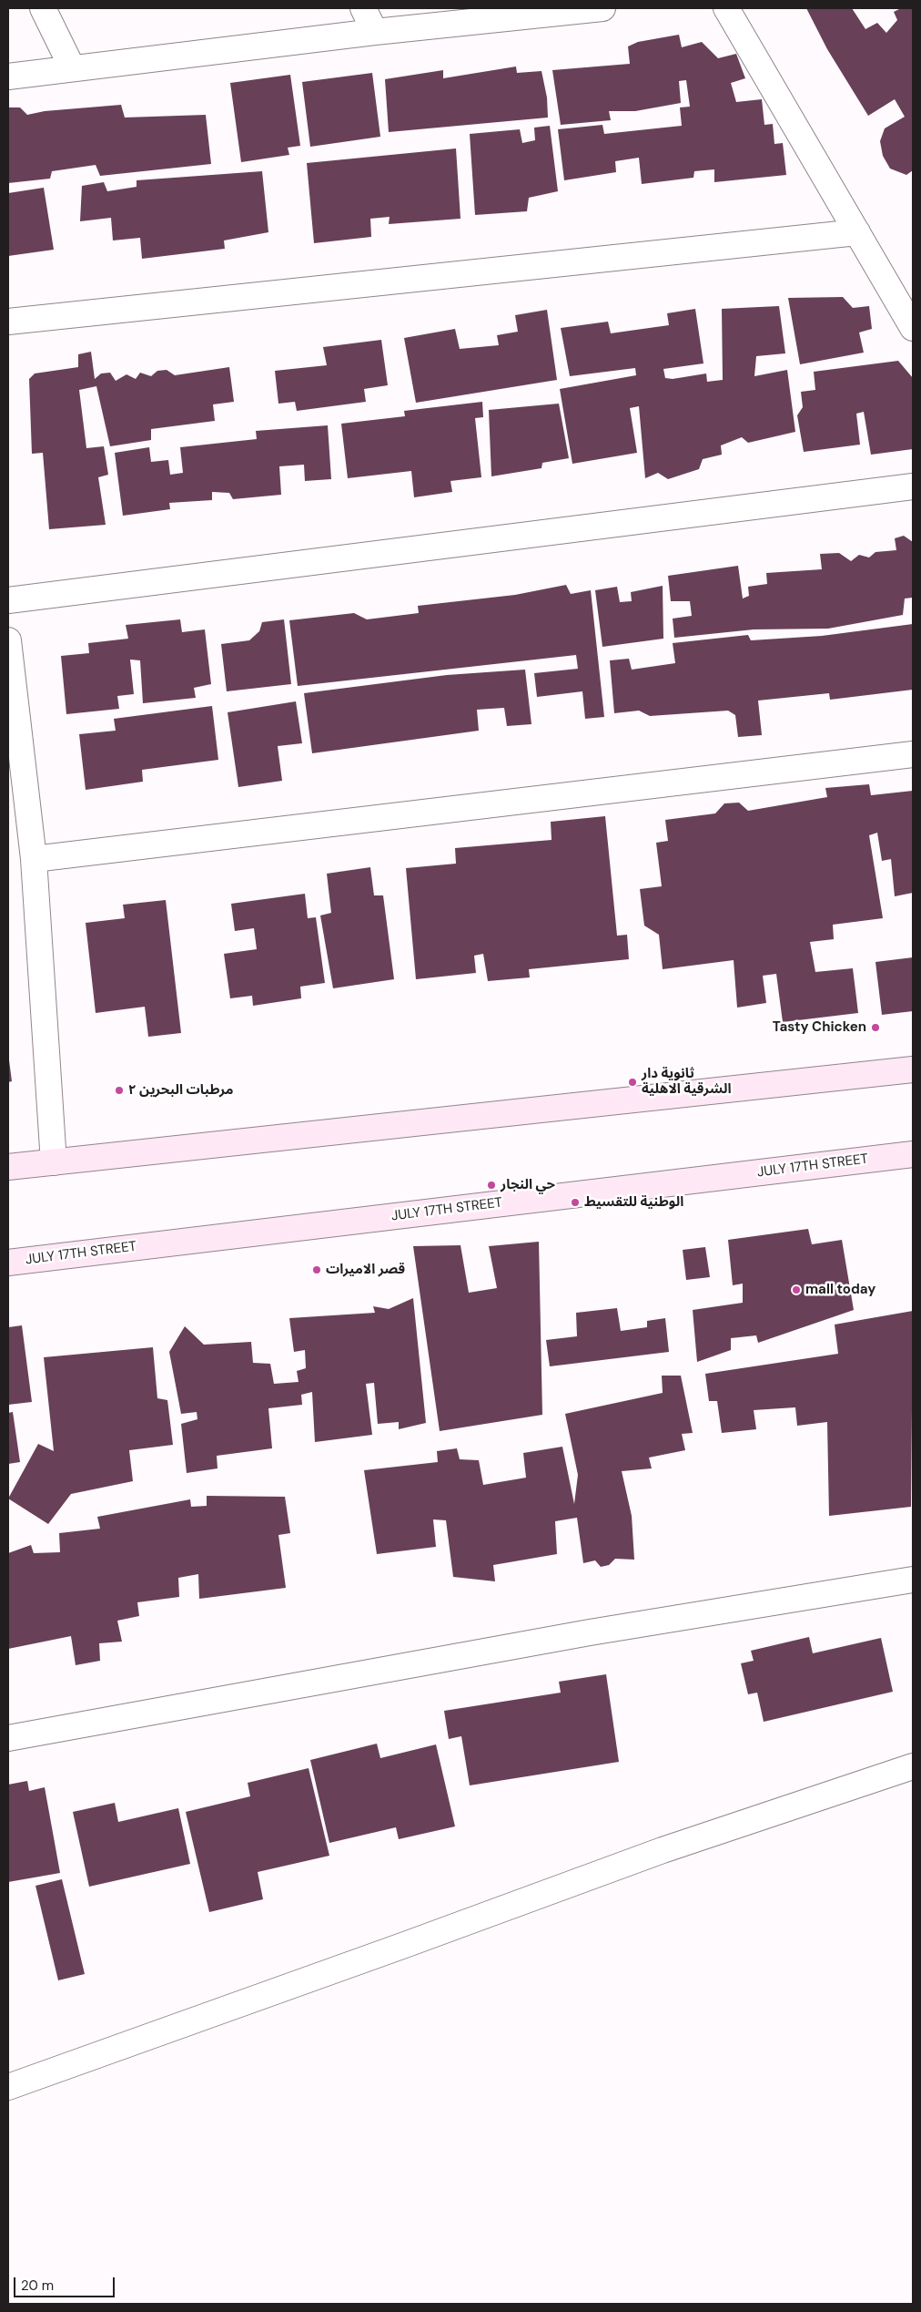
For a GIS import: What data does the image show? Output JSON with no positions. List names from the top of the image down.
{
  "streets": {
    "main road": ["JULY 17TH STREET"]
  },
  "places": [
    "Tasty Chicken",
    "ثانوية دار الشرقية الاهلية",
    "مرطبات البحرين ٢",
    "حي النجار",
    "الوطنية للتقسيط",
    "قصر الاميرات",
    "mall today"
  ],
  "scale_bar": "20 m"
}
